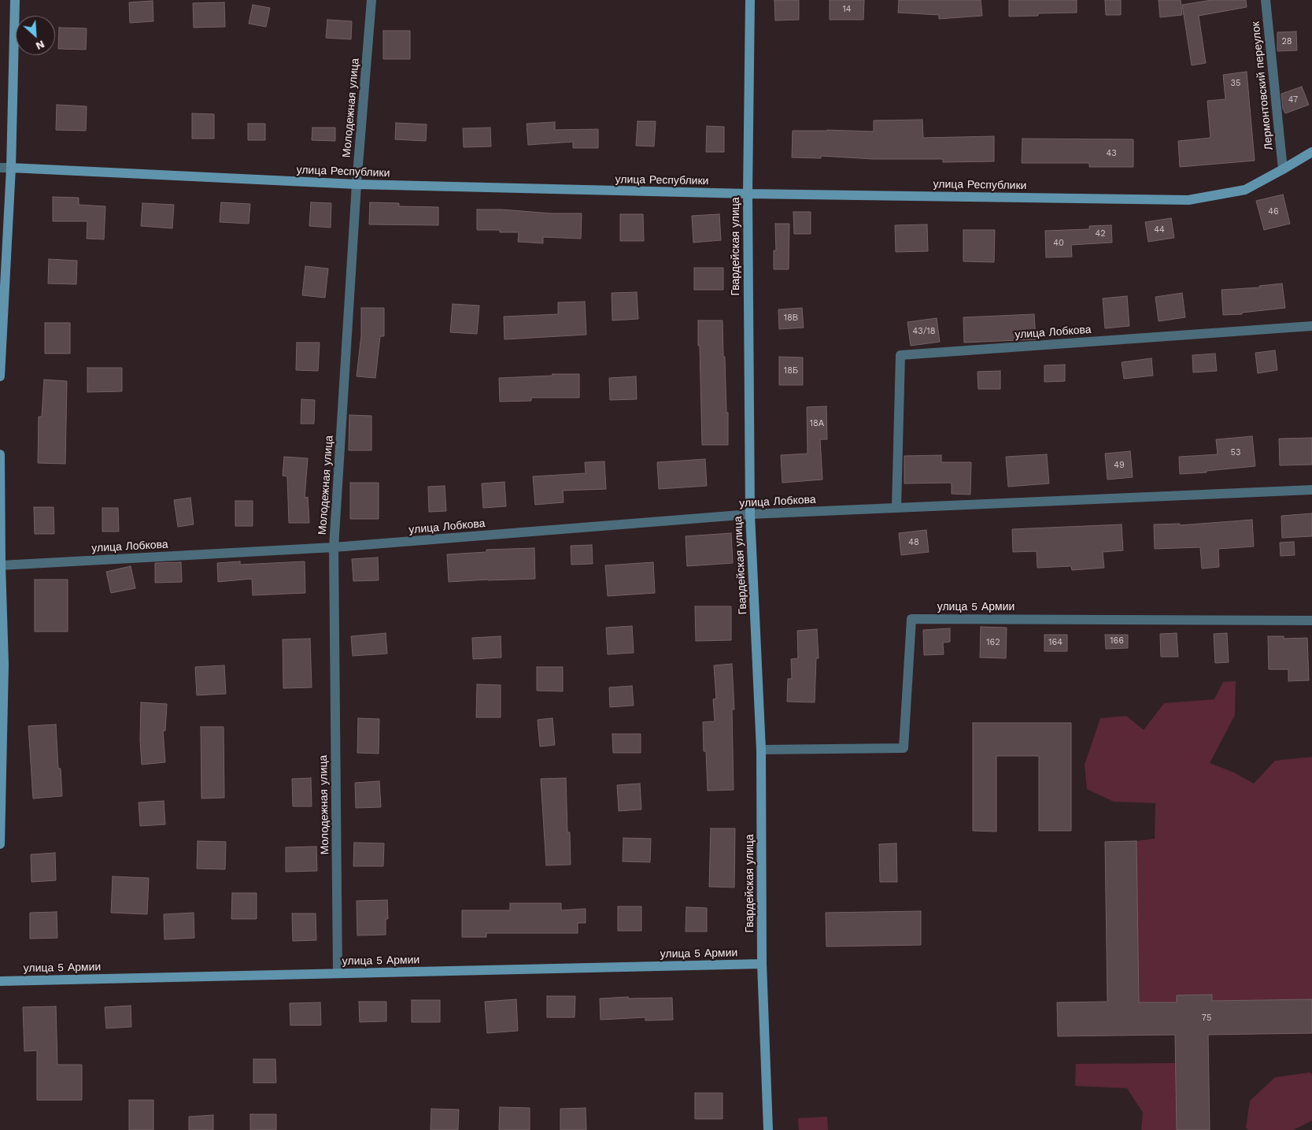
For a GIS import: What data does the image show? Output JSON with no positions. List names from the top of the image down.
{
  "streets": {
    "main road": ["улица Республики", "Гвардейская улица", "улица 5 Армии"],
    "street": ["Лермонтовский переулок", "Молодежная улица", "улица Лобкова"]
  },
  "crossings": [
    ["Лермонтовский переулок", "улица Республики"],
    ["Молодежная улица", "улица Республики"],
    ["Молодежная улица", "улица Лобкова"],
    ["Молодежная улица", "улица 5 Армии"],
    ["улица Республики", "Гвардейская улица"],
    ["Гвардейская улица", "улица Лобкова"],
    ["Гвардейская улица", "улица 5 Армии"]
  ],
  "house_numbers": [
    "14",
    "28",
    "35",
    "47",
    "43",
    "46",
    "44",
    "42",
    "40",
    "18В",
    "43/18",
    "18Б",
    "18А",
    "53",
    "49",
    "48",
    "166",
    "162",
    "164",
    "75"
  ],
  "north": "bottom right"
}
